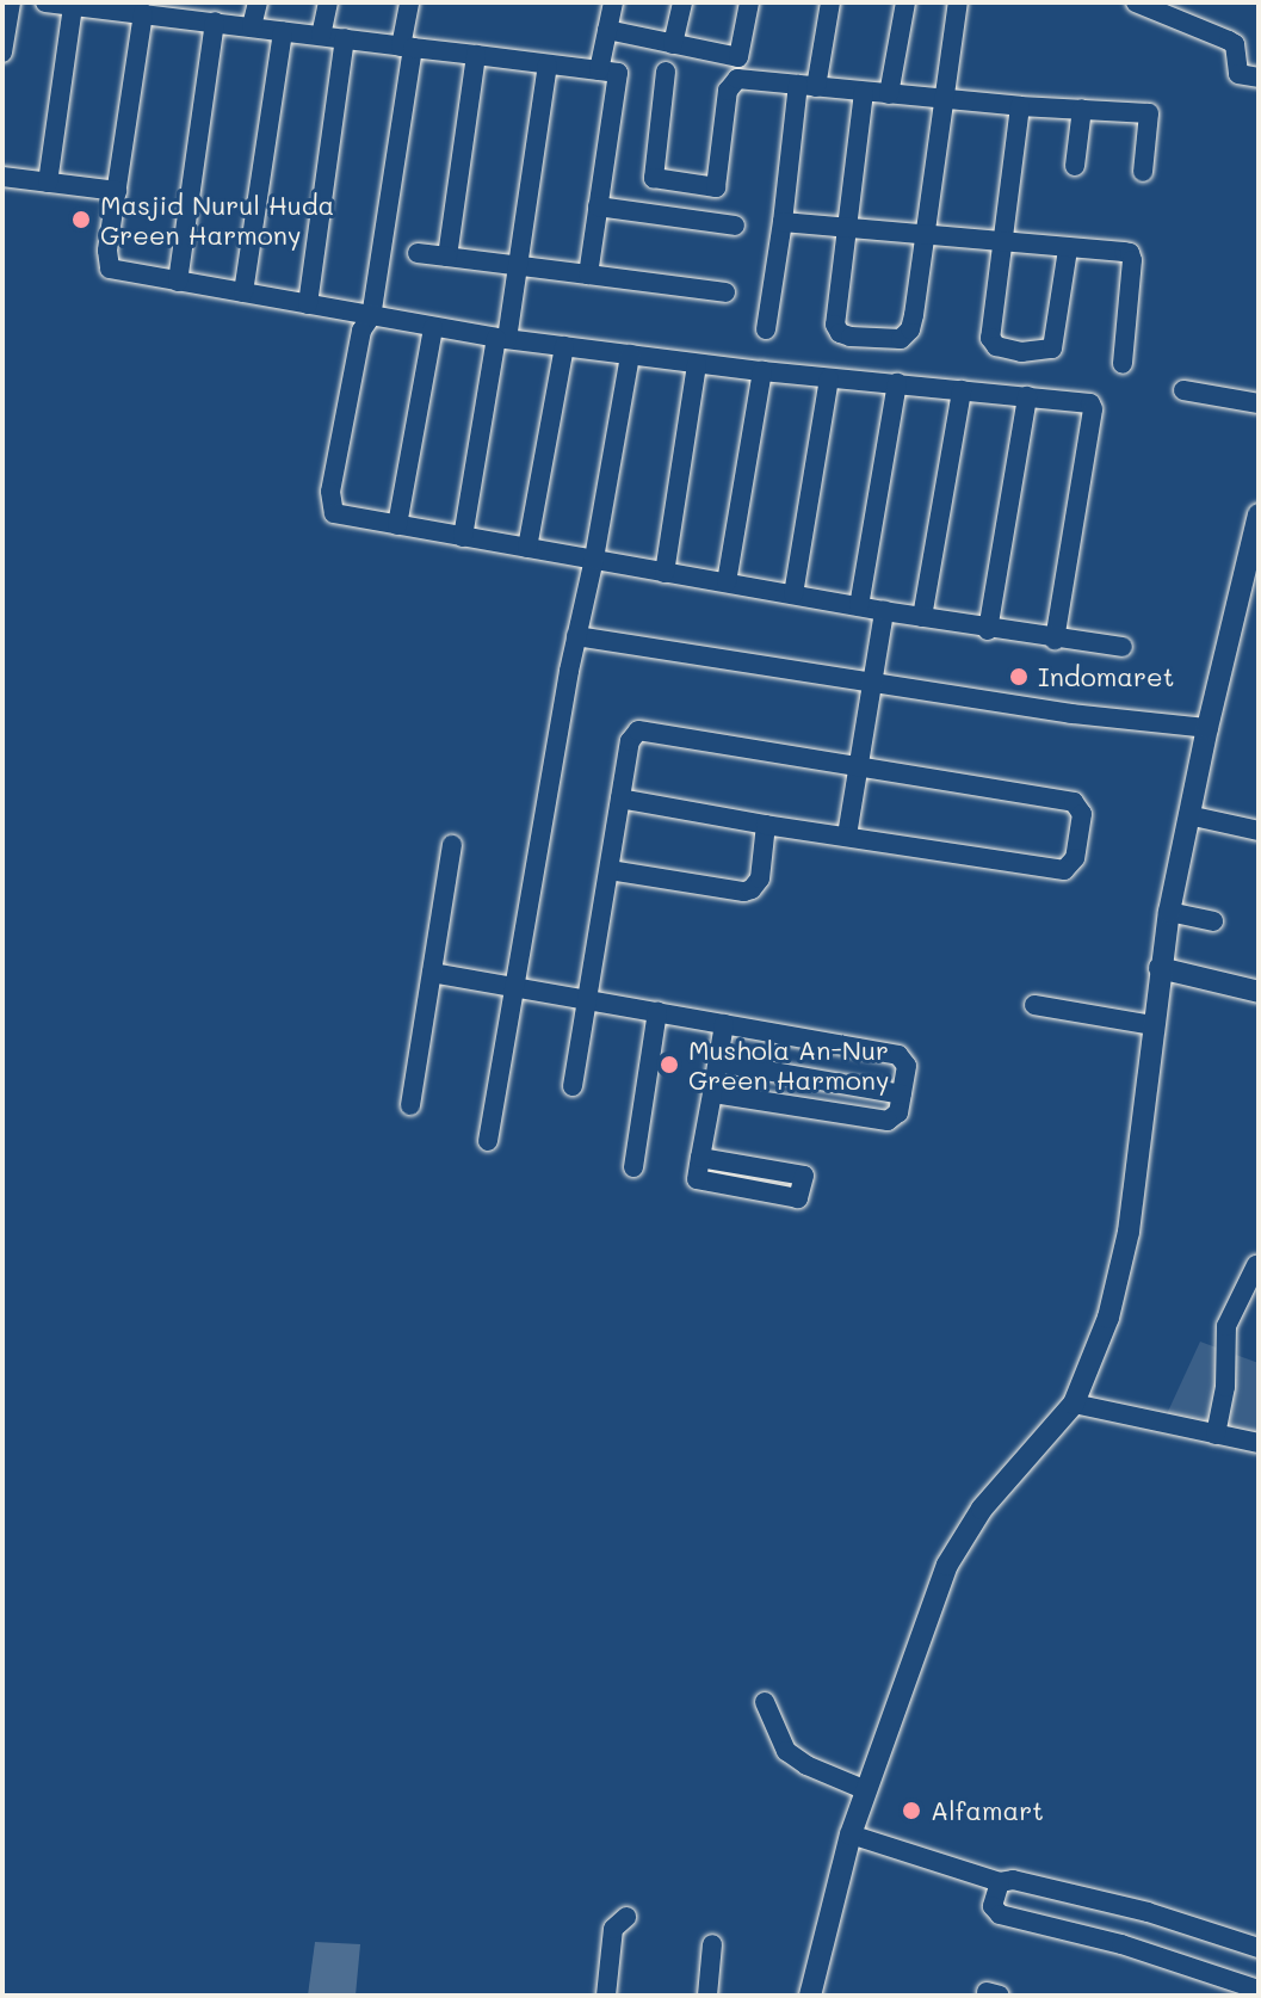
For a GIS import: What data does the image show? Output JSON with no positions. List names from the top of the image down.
{
  "places": [
    "Masjid Nurul Huda Green Harmony",
    "Indomaret",
    "Mushola An-Nur Green Harmony",
    "Alfamart"
  ]
}
